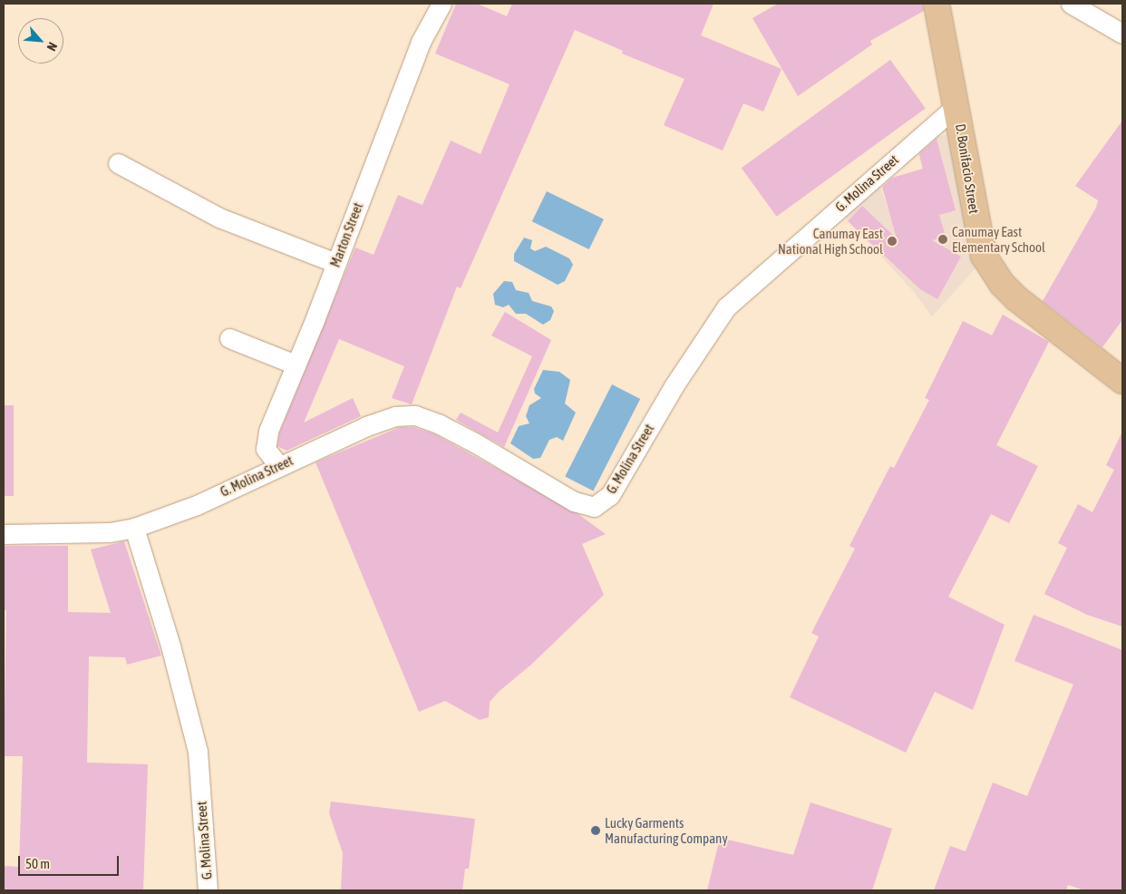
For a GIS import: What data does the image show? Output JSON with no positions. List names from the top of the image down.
{
  "streets": {
    "main road": ["D. Bonifacio Street"],
    "street": ["G. Molina Street", "Marton Street"]
  },
  "crossings": [
    ["D. Bonifacio Street", "G. Molina Street"],
    ["G. Molina Street", "Marton Street"]
  ],
  "places": ["Canumay East Elementary School", "Canumay East National High School", "Lucky Garments Manufacturing Company"],
  "scale_bar": "50 m",
  "north": "bottom right"
}
